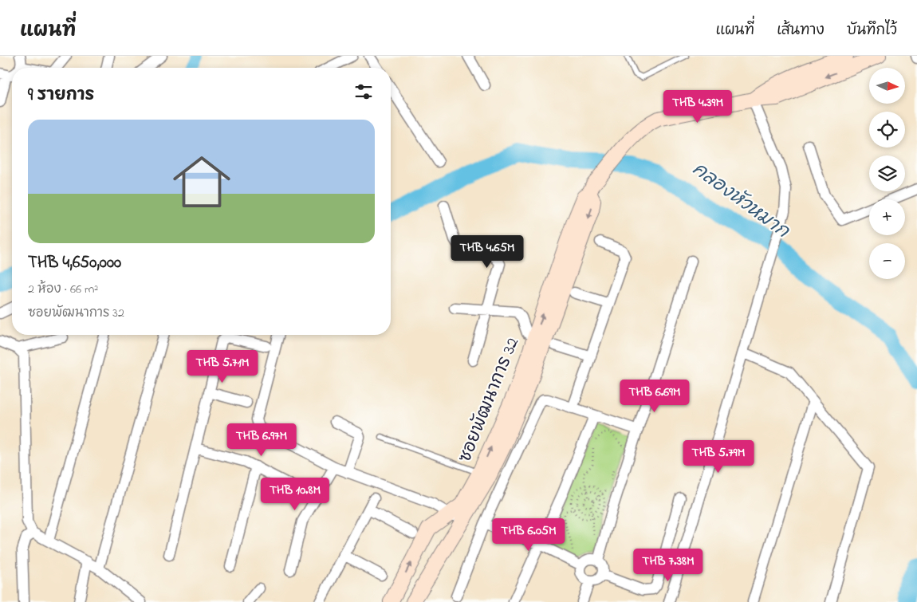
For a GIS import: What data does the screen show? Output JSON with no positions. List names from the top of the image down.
{
  "streets": {
    "street": ["ซอยพัฒนาการ 32"]
  },
  "water": ["คลองหัวหมาก"],
  "north": "right",
  "page": {
    "header": "แผนที่",
    "nav": ["แผนที่", "เส้นทาง", "บันทึกไว้"],
    "map_buttons": ["+", "−"],
    "heading": "9 รายการ",
    "price": [
      "THB 4.39M",
      "THB 4.65M",
      "THB 5.71M",
      "THB 6.69M",
      "THB 6.97M",
      "THB 5.79M",
      "THB 10.8M",
      "THB 6.05M",
      "THB 7.38M"
    ],
    "list": [
      {
        "name": "THB 4,650,000",
        "note": "2 ห้อง · 66 m² · ซอยพัฒนาการ 32"
      }
    ]
  }
}
